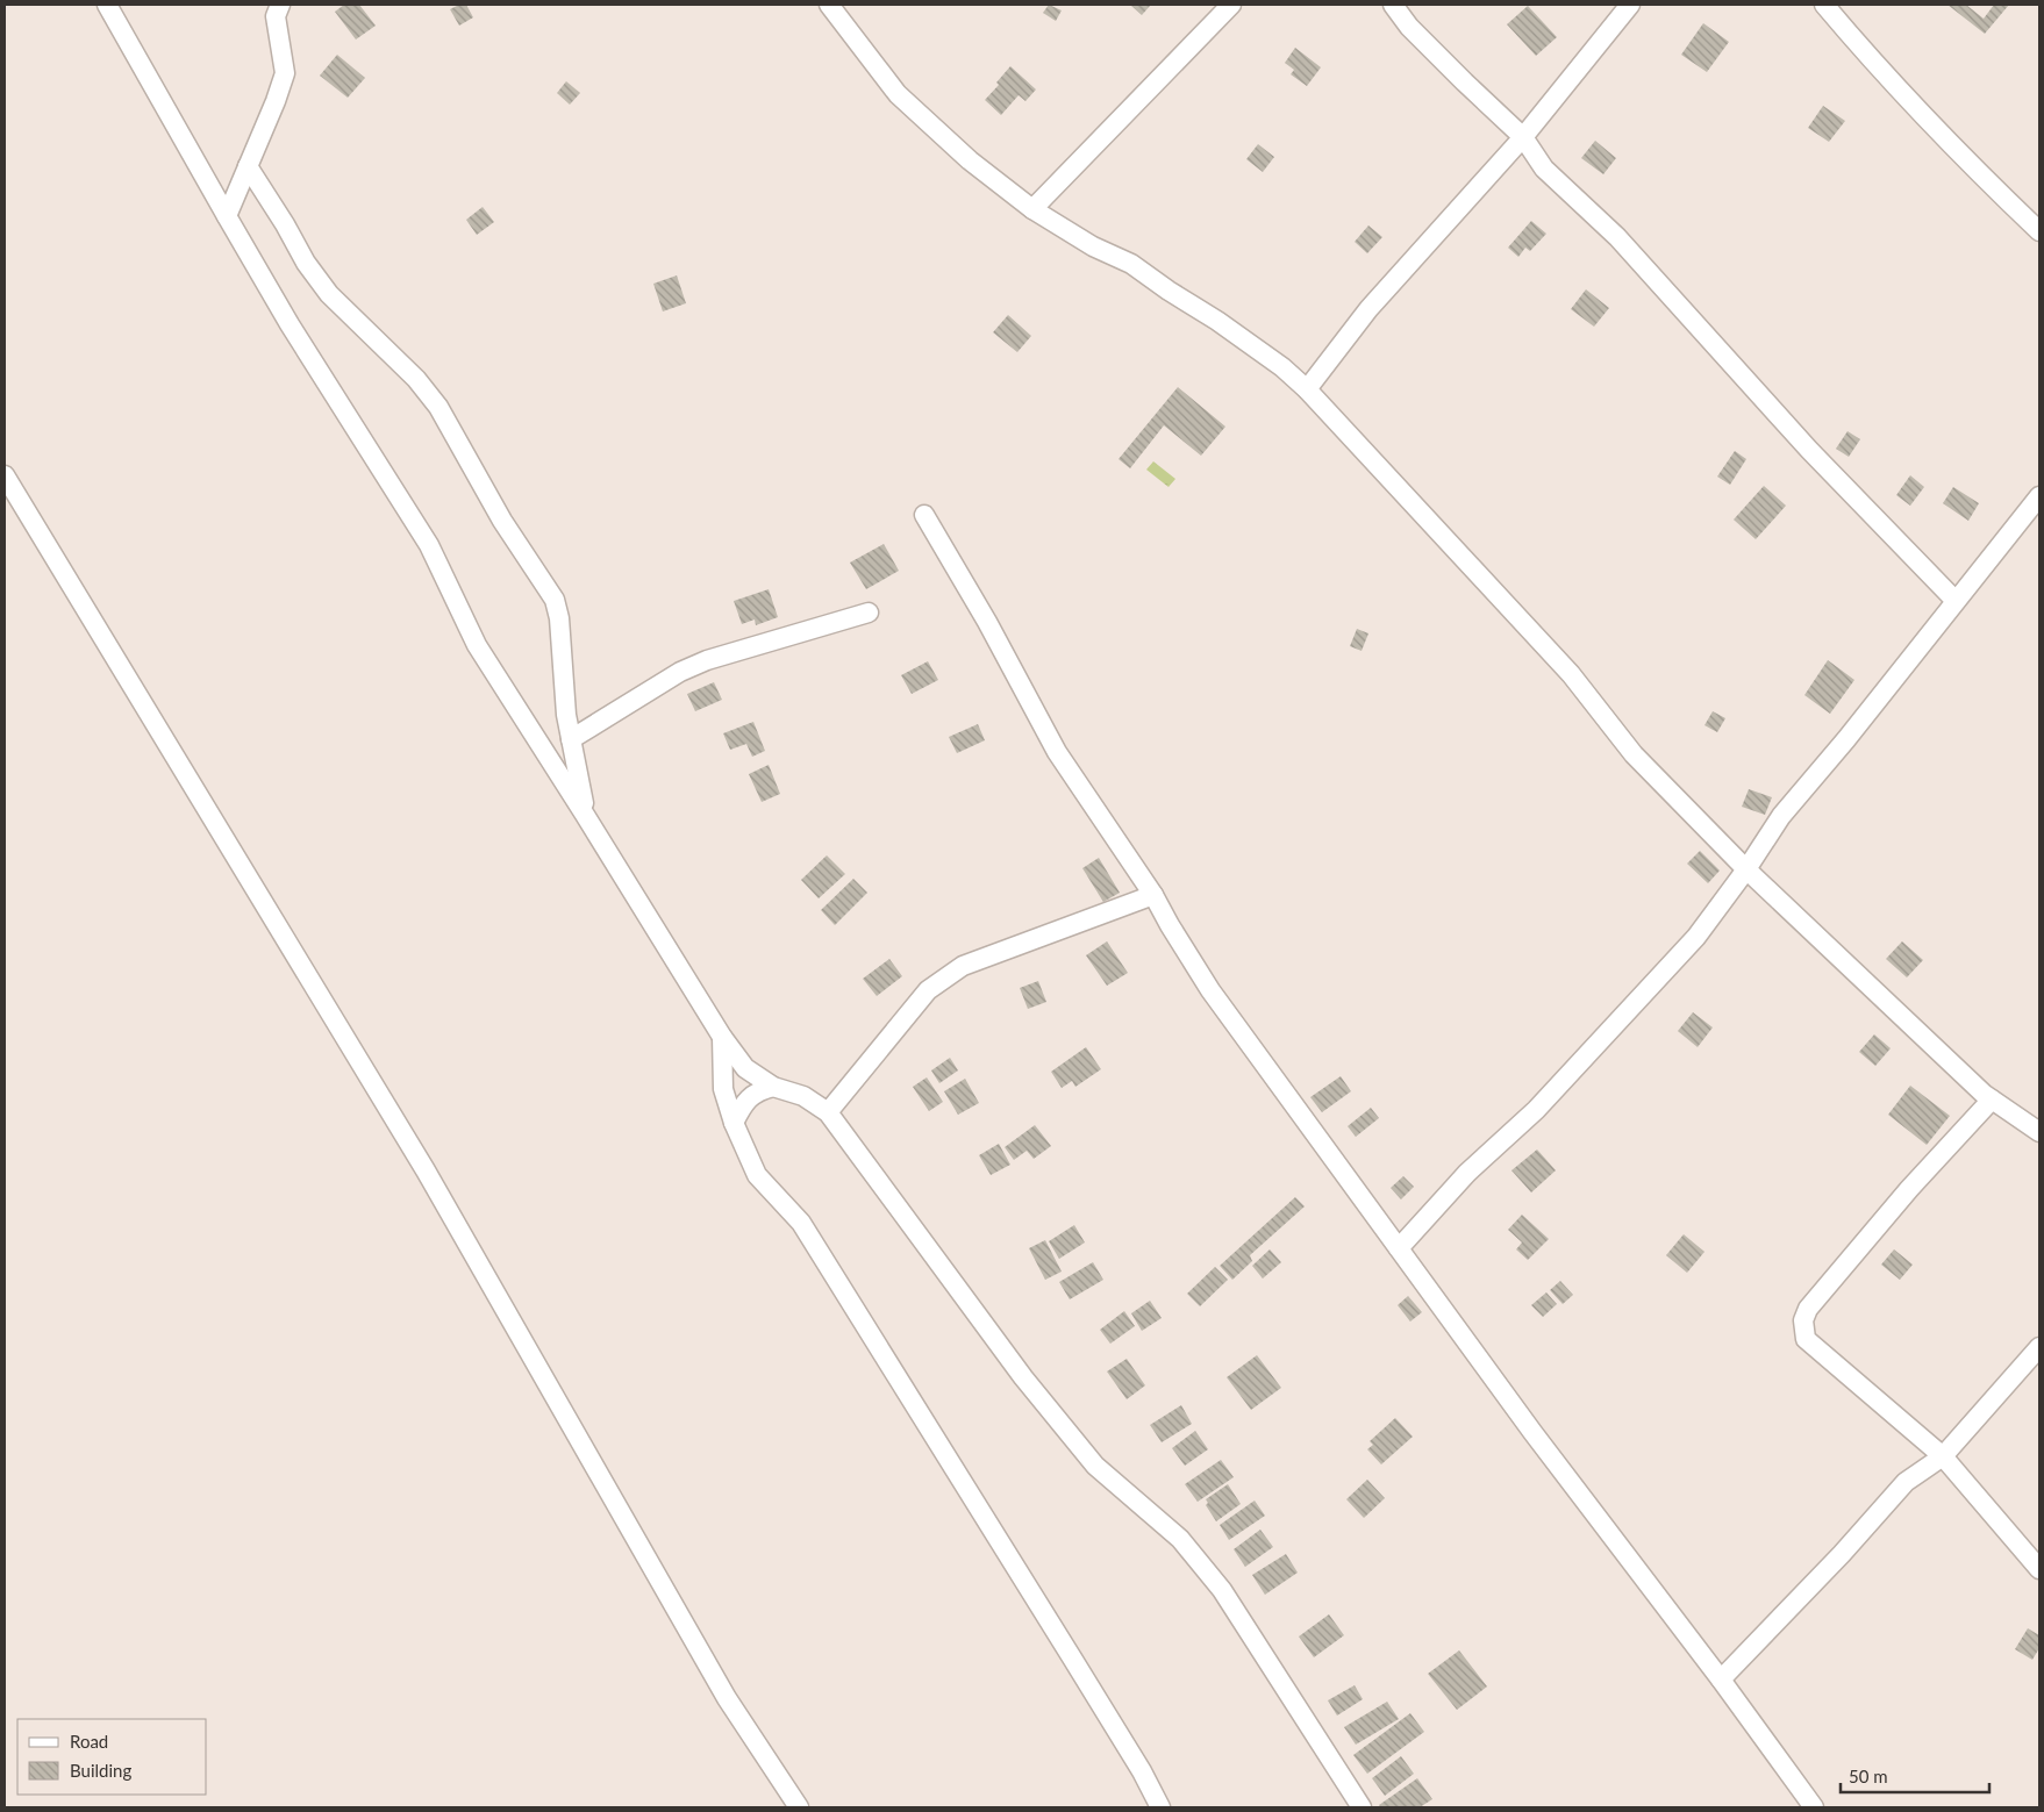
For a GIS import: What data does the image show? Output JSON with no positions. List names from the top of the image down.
{
  "legend": ["Road", "Building"],
  "scale_bar": "50 m"
}
